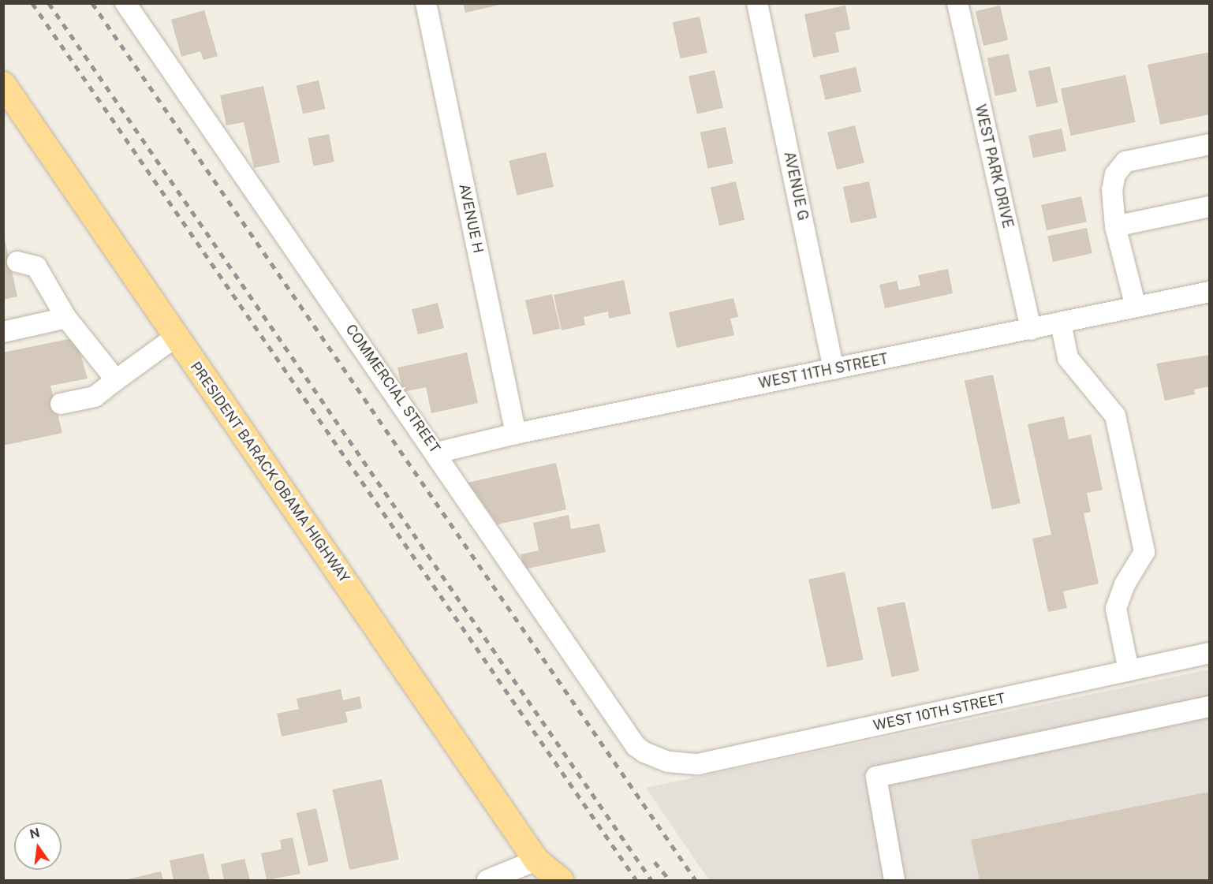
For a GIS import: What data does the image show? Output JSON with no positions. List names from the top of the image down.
{
  "streets": {
    "main road": ["PRESIDENT BARACK OBAMA HIGHWAY"],
    "street": [
      "WEST PARK DRIVE",
      "AVENUE G",
      "AVENUE H",
      "WEST 11TH STREET",
      "COMMERCIAL STREET",
      "WEST 10TH STREET"
    ]
  },
  "crossings": [
    ["WEST PARK DRIVE", "WEST 11TH STREET"],
    ["AVENUE G", "WEST 11TH STREET"],
    ["AVENUE H", "WEST 11TH STREET"],
    ["WEST 11TH STREET", "COMMERCIAL STREET"],
    ["COMMERCIAL STREET", "WEST 10TH STREET"]
  ],
  "north": "top"
}
